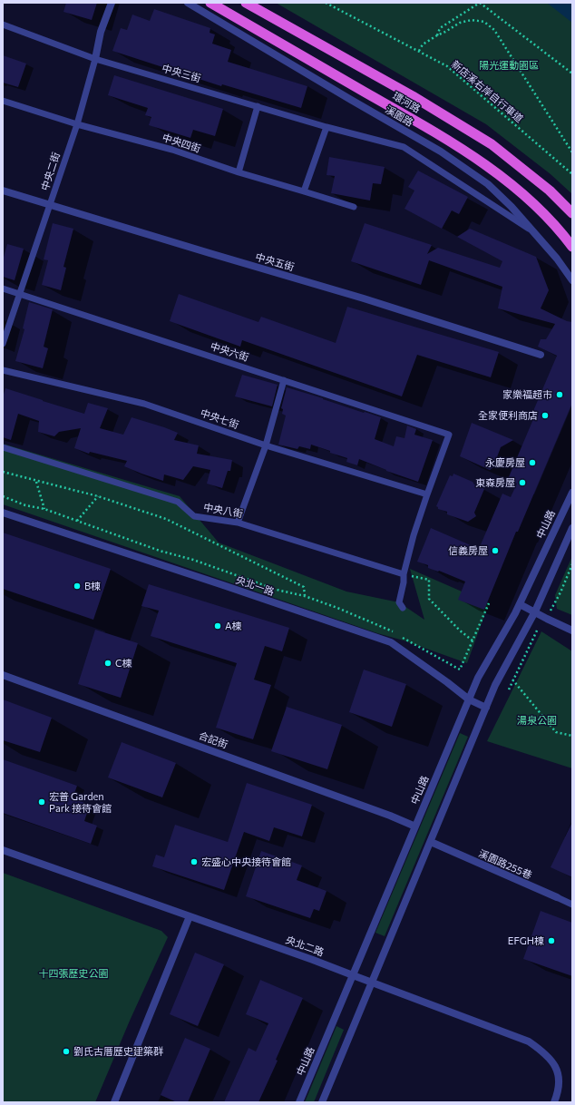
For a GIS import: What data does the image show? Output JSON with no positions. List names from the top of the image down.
{
  "streets": {
    "highway": ["環河路"],
    "street": [
      "溪園路",
      "中央二街",
      "中央五街",
      "中山路",
      "央北一路",
      "合記街",
      "溪園路255巷",
      "央北二路"
    ],
    "lane": [
      "中央三街",
      "中央四街",
      "中央六街",
      "中央七街",
      "中央八街"
    ],
    "path": ["新店溪右岸自行車道"]
  },
  "crossings": [
    ["中央三街", "溪園路"],
    ["中央三街", "中央二街"],
    ["中央四街", "中央二街"],
    ["中央二街", "中央五街"],
    ["中央二街", "中央六街"],
    ["中央六街", "中央七街"],
    ["中山路", "央北一路"],
    ["中山路", "合記街"],
    ["中山路", "央北二路"]
  ],
  "parks": ["陽光運動園區", "湯泉公園", "十四張歷史公園"],
  "places": [
    "家樂福超市",
    "全家便利商店",
    "永慶房屋",
    "東森房屋",
    "信義房屋",
    "B棟",
    "A棟",
    "C棟",
    "宏普 Garden Park 接待會館",
    "宏盛心中央接待會館",
    "EFGH棟",
    "劉氏古厝歷史建築群"
  ]
}
